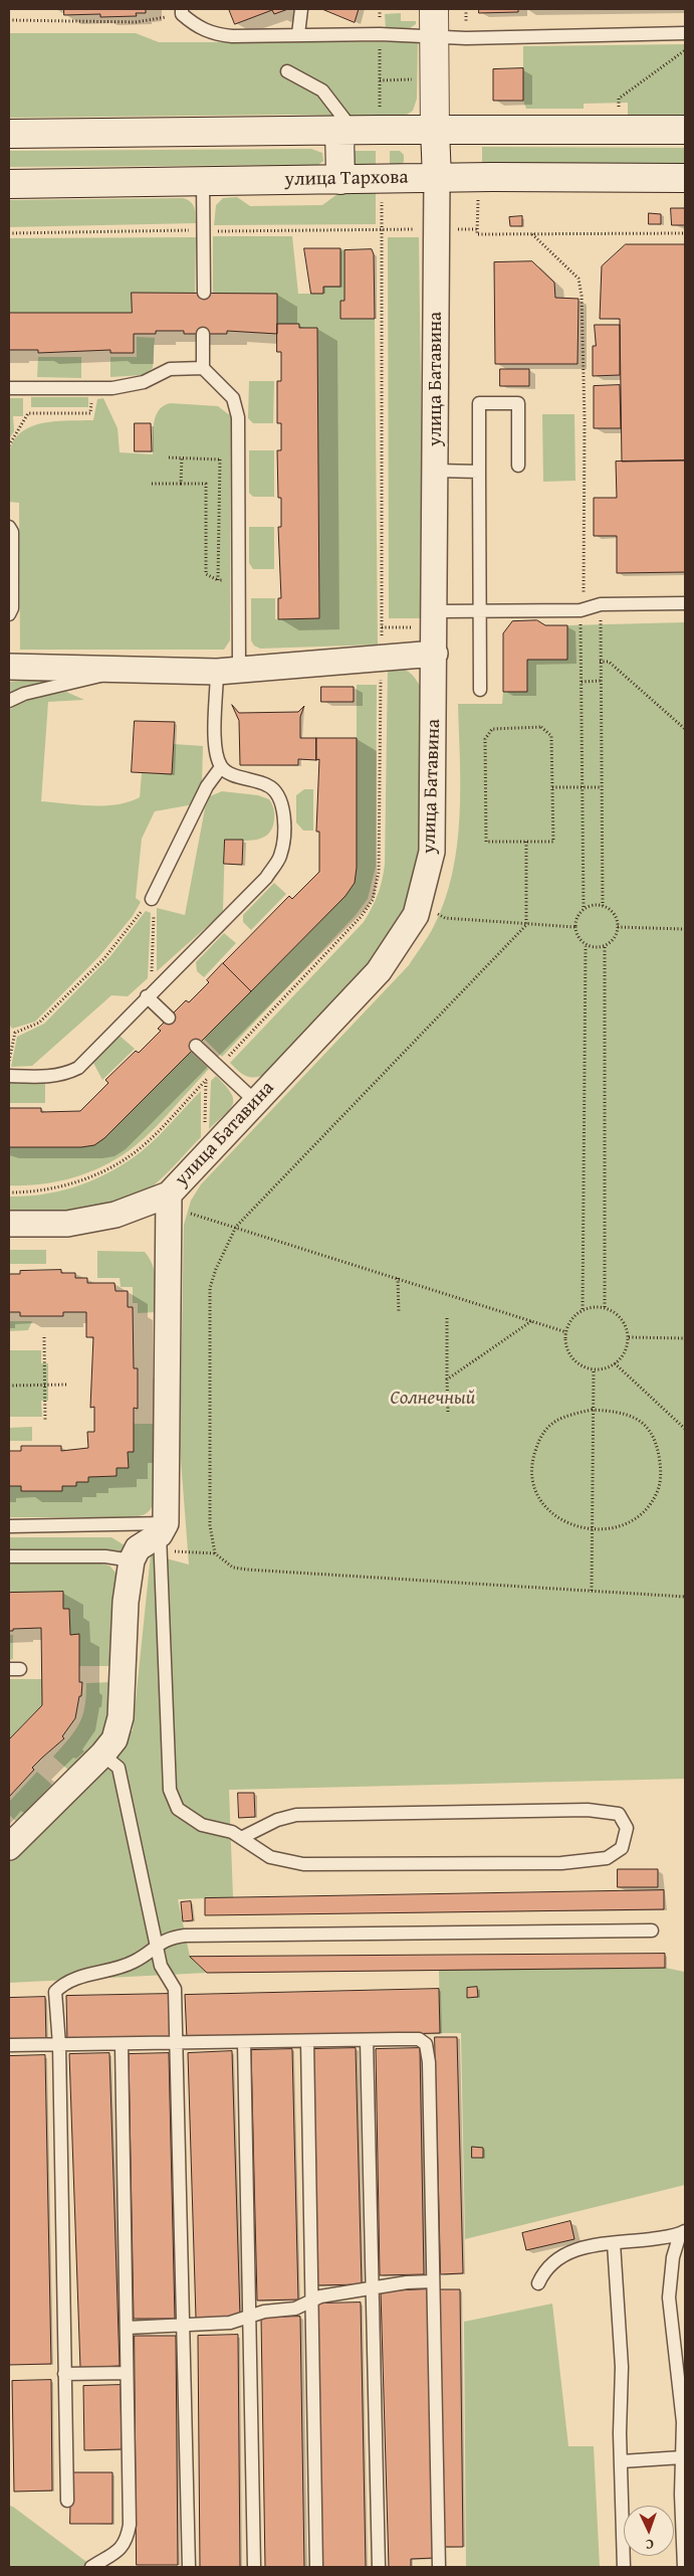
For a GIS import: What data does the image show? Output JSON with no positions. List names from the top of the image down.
{
  "streets": {
    "main road": ["улица Тархова"],
    "street": ["улица Батавина"]
  },
  "crossings": [
    ["улица Тархова", "улица Батавина"]
  ],
  "parks": ["Солнечный"],
  "north": "bottom"
}
